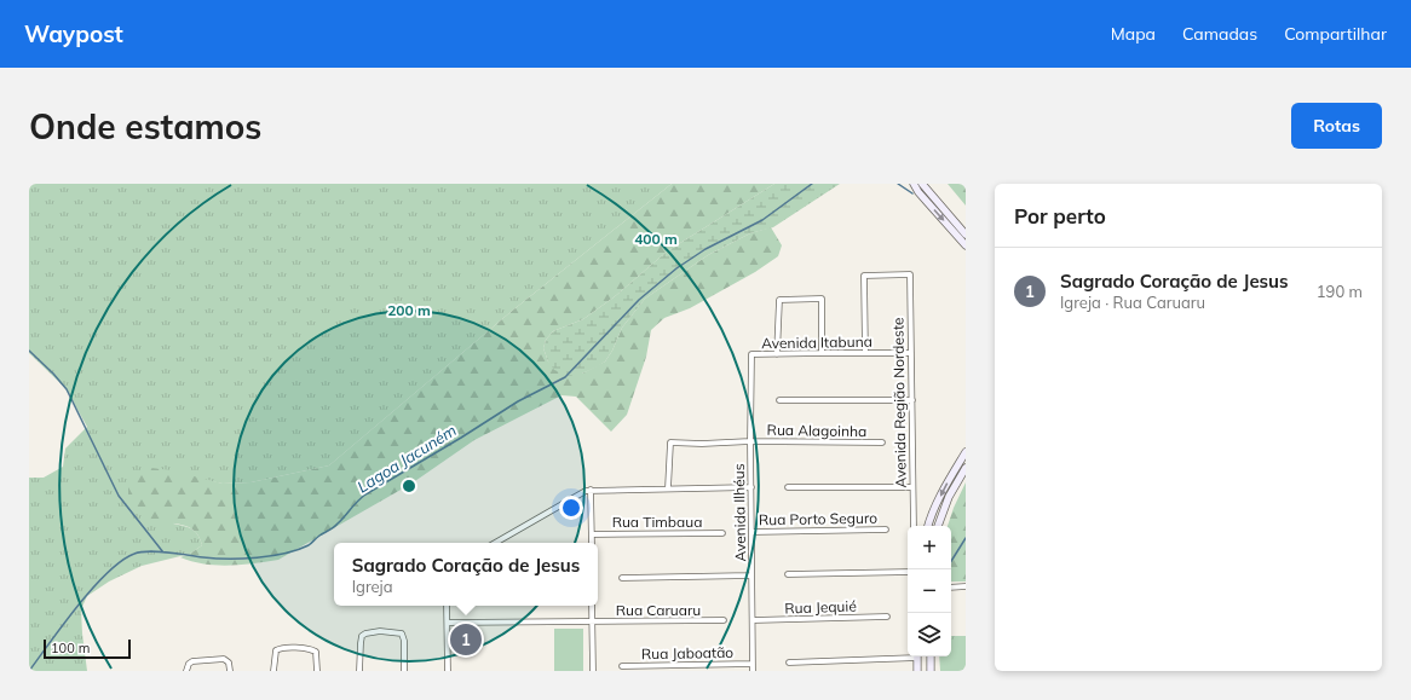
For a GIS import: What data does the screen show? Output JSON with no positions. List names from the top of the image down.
{
  "streets": {
    "street": [
      "Avenida Itabuna",
      "Avenida Região Nordeste",
      "Rua Alagoinha",
      "Avenida Ilhéus",
      "Rua Porto Seguro",
      "Rua Timbaua",
      "Rua Jequié",
      "Rua Caruaru",
      "Rua Jaboatão"
    ]
  },
  "crossings": [
    ["Avenida Itabuna", "Avenida Região Nordeste"],
    ["Avenida Itabuna", "Avenida Ilhéus"],
    ["Rua Alagoinha", "Avenida Ilhéus"],
    ["Avenida Ilhéus", "Rua Porto Seguro"],
    ["Avenida Ilhéus", "Rua Jequié"],
    ["Avenida Ilhéus", "Rua Jaboatão"]
  ],
  "water": ["Lagoa Jacuném"],
  "scale_bar": "100 m",
  "page": {
    "header": "Waypost",
    "nav": ["Mapa", "Camadas", "Compartilhar"],
    "buttons": "Rotas",
    "title": "Onde estamos",
    "heading": "Por perto",
    "list": [
      {
        "mark": "1",
        "name": "Sagrado Coração de Jesus",
        "note": "Igreja · Rua Caruaru",
        "value": "190 m"
      }
    ],
    "map_buttons": ["+", "−"],
    "popup": ["Sagrado Coração de Jesus", "Igreja"],
    "pins": "1",
    "scale": "100 m"
  },
  "rings": ["400 m", "200 m"]
}
